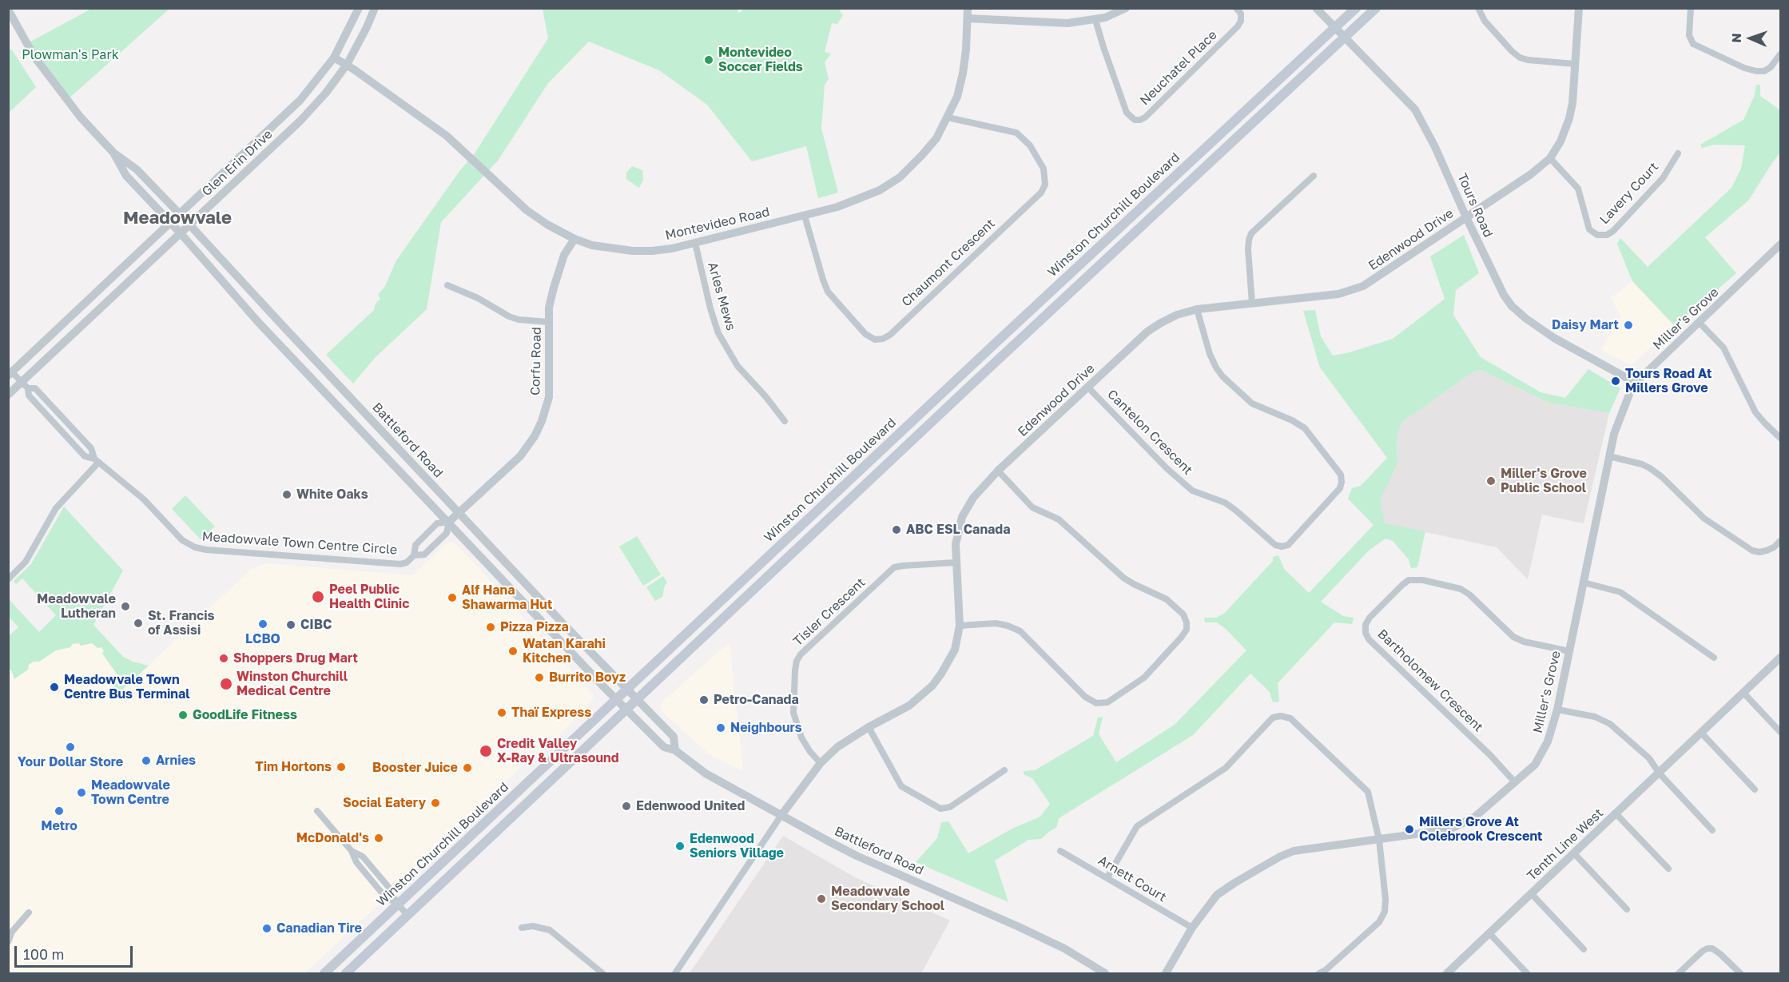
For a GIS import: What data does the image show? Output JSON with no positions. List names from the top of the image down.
{
  "streets": {
    "main road": ["Winston Churchill Boulevard"],
    "street": [
      "Neuchatel Place",
      "Glen Erin Drive",
      "Lavery Court",
      "Tours Road",
      "Montevideo Road",
      "Edenwood Drive",
      "Chaumont Crescent",
      "Arles Mews",
      "Miller's Grove",
      "Corfu Road",
      "Cantelon Crescent",
      "Battleford Road",
      "Meadowvale Town Centre Circle",
      "Tisler Crescent",
      "Bartholomew Crescent",
      "Tenth Line West",
      "Arnett Court"
    ]
  },
  "crossings": [
    ["Glen Erin Drive", "Montevideo Road"],
    ["Glen Erin Drive", "Battleford Road"],
    ["Glen Erin Drive", "Meadowvale Town Centre Circle"],
    ["Lavery Court", "Edenwood Drive"],
    ["Tours Road", "Winston Churchill Boulevard"],
    ["Tours Road", "Edenwood Drive"],
    ["Tours Road", "Miller's Grove"],
    ["Winston Churchill Boulevard", "Battleford Road"],
    ["Montevideo Road", "Chaumont Crescent"],
    ["Montevideo Road", "Arles Mews"],
    ["Montevideo Road", "Corfu Road"],
    ["Edenwood Drive", "Cantelon Crescent"],
    ["Edenwood Drive", "Battleford Road"],
    ["Edenwood Drive", "Tisler Crescent"],
    ["Miller's Grove", "Bartholomew Crescent"],
    ["Miller's Grove", "Arnett Court"],
    ["Corfu Road", "Battleford Road"],
    ["Corfu Road", "Meadowvale Town Centre Circle"],
    ["Battleford Road", "Meadowvale Town Centre Circle"]
  ],
  "districts": ["Meadowvale"],
  "parks": ["Plowman's Park"],
  "places": [
    "Montevideo Soccer Fields",
    "Daisy Mart",
    "Tours Road At Millers Grove",
    "Miller's Grove Public School",
    "White Oaks",
    "ABC ESL Canada",
    "Peel Public Health Clinic",
    "Alf Hana Shawarma Hut",
    "Meadowvale Lutheran",
    "St. Francis of Assisi",
    "LCBO",
    "CIBC",
    "Pizza Pizza",
    "Watan Karahi Kitchen",
    "Shoppers Drug Mart",
    "Burrito Boyz",
    "Winston Churchill Medical Centre",
    "Meadowvale Town Centre Bus Terminal",
    "Petro-Canada",
    "Thaï Express",
    "GoodLife Fitness",
    "Neighbours",
    "Your Dollar Store",
    "Credit Valley X-Ray & Ultrasound",
    "Arnies",
    "Tim Hortons",
    "Booster Juice",
    "Meadowvale Town Centre",
    "Social Eatery",
    "Edenwood United",
    "Metro",
    "Millers Grove At Colebrook Crescent",
    "McDonald's",
    "Edenwood Seniors Village",
    "Meadowvale Secondary School",
    "Canadian Tire"
  ],
  "scale_bar": "100 m",
  "north": "left"
}
